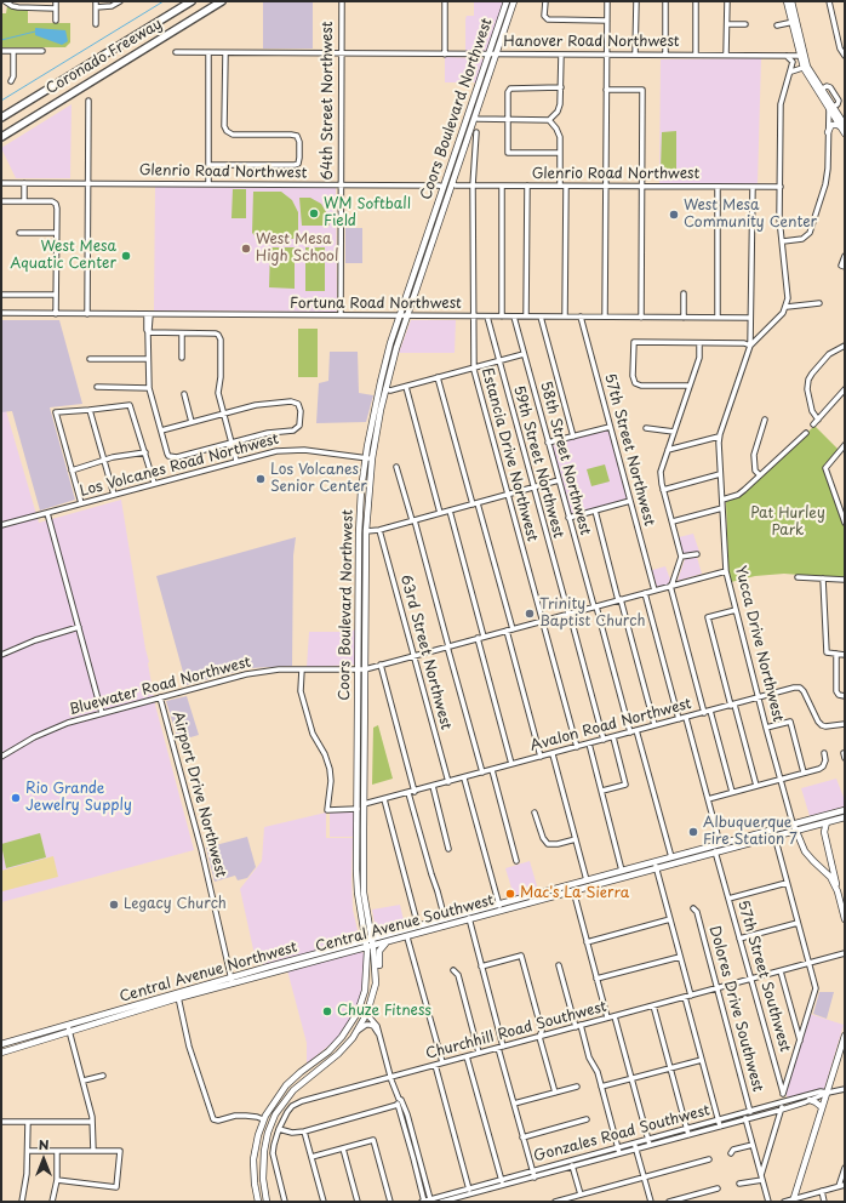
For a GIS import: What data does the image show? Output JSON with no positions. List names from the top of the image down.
{
  "streets": {
    "highway": ["Coronado Freeway"],
    "main road": ["Coors Boulevard Northwest", "Central Avenue Southwest", "Central Avenue Northwest"],
    "street": [
      "Hanover Road Northwest",
      "64th Street Northwest",
      "Glenrio Road Northwest",
      "Fortuna Road Northwest",
      "57th Street Northwest",
      "Estancia Drive Northwest",
      "58th Street Northwest",
      "59th Street Northwest",
      "Los Volcanes Road Northwest",
      "Yucca Drive Northwest",
      "63rd Street Northwest",
      "Bluewater Road Northwest",
      "Avalon Road Northwest",
      "Airport Drive Northwest",
      "57th Street Southwest",
      "Dolores Drive Southwest",
      "Churchhill Road Southwest",
      "Gonzales Road Southwest"
    ]
  },
  "crossings": [
    ["Hanover Road Northwest", "64th Street Northwest"],
    ["Hanover Road Northwest", "Coors Boulevard Northwest"],
    ["64th Street Northwest", "Glenrio Road Northwest"],
    ["64th Street Northwest", "Fortuna Road Northwest"],
    ["Coors Boulevard Northwest", "Glenrio Road Northwest"],
    ["Coors Boulevard Northwest", "Fortuna Road Northwest"],
    ["Coors Boulevard Northwest", "Los Volcanes Road Northwest"],
    ["Coors Boulevard Northwest", "Bluewater Road Northwest"],
    ["Coors Boulevard Northwest", "Avalon Road Northwest"],
    ["Coors Boulevard Northwest", "Central Avenue Northwest"],
    ["Glenrio Road Northwest", "Estancia Drive Northwest"],
    ["Fortuna Road Northwest", "57th Street Northwest"],
    ["Fortuna Road Northwest", "Estancia Drive Northwest"],
    ["Fortuna Road Northwest", "58th Street Northwest"],
    ["Fortuna Road Northwest", "59th Street Northwest"],
    ["57th Street Northwest", "Bluewater Road Northwest"],
    ["Estancia Drive Northwest", "Bluewater Road Northwest"],
    ["Estancia Drive Northwest", "Avalon Road Northwest"],
    ["58th Street Northwest", "Bluewater Road Northwest"],
    ["58th Street Northwest", "Avalon Road Northwest"],
    ["59th Street Northwest", "Bluewater Road Northwest"],
    ["59th Street Northwest", "Avalon Road Northwest"],
    ["Yucca Drive Northwest", "Bluewater Road Northwest"],
    ["Yucca Drive Northwest", "Avalon Road Northwest"],
    ["Yucca Drive Northwest", "Central Avenue Northwest"],
    ["63rd Street Northwest", "Bluewater Road Northwest"],
    ["63rd Street Northwest", "Avalon Road Northwest"],
    ["Bluewater Road Northwest", "Airport Drive Northwest"],
    ["Airport Drive Northwest", "Central Avenue Southwest"],
    ["Airport Drive Northwest", "Central Avenue Northwest"],
    ["Central Avenue Southwest", "Central Avenue Northwest"],
    ["Central Avenue Southwest", "57th Street Southwest"],
    ["57th Street Southwest", "Churchhill Road Southwest"],
    ["57th Street Southwest", "Gonzales Road Southwest"],
    ["Dolores Drive Southwest", "Churchhill Road Southwest"],
    ["Dolores Drive Southwest", "Gonzales Road Southwest"]
  ],
  "parks": ["Pat Hurley Park"],
  "places": [
    "WM Softball Field",
    "West Mesa Community Center",
    "West Mesa High School",
    "West Mesa Aquatic Center",
    "Los Volcanes Senior Center",
    "Trinity Baptist Church",
    "Rio Grande Jewelry Supply",
    "Albuquerque Fire Station 7",
    "Mac's La Sierra",
    "Legacy Church",
    "Chuze Fitness"
  ],
  "north": "top"
}
